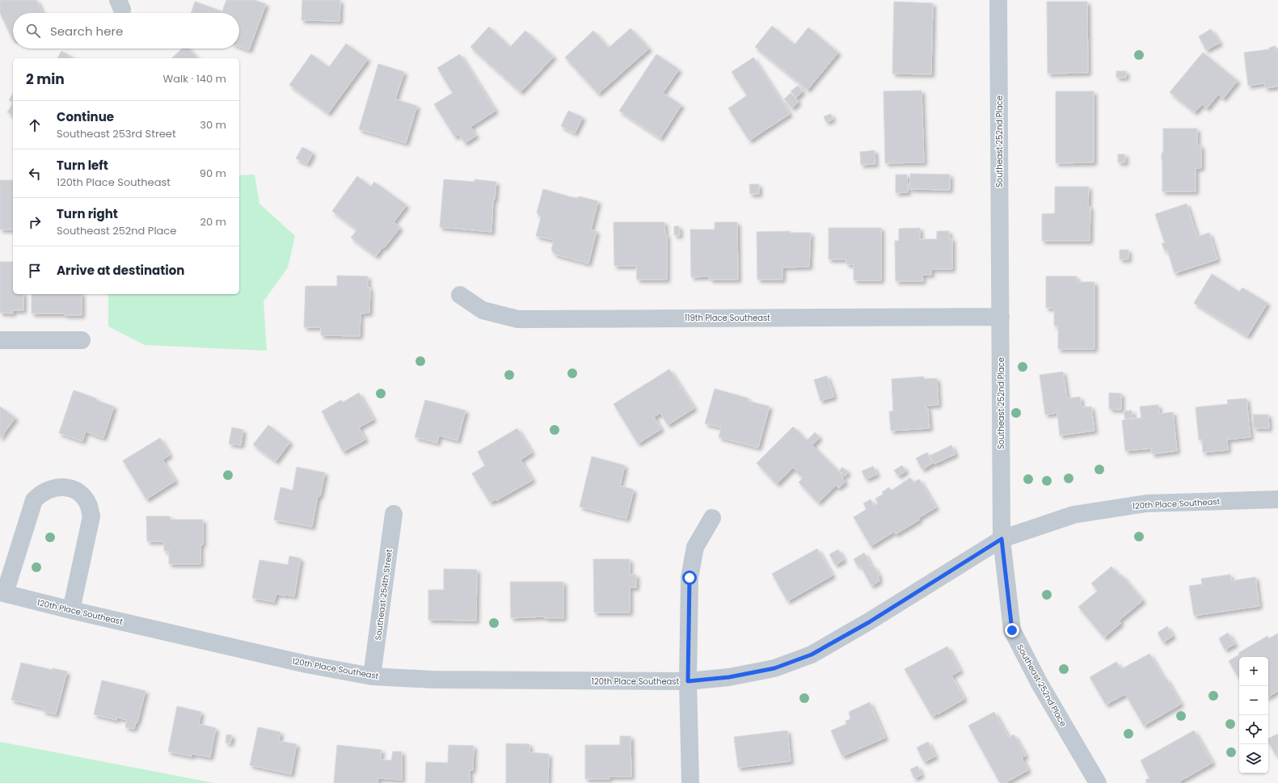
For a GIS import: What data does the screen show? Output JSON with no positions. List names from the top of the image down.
{
  "streets": {
    "street": [
      "Southeast 252nd Place",
      "119th Place Southeast",
      "120th Place Southeast",
      "Southeast 254th Street"
    ]
  },
  "crossings": [
    ["Southeast 252nd Place", "119th Place Southeast"],
    ["Southeast 252nd Place", "120th Place Southeast"],
    ["120th Place Southeast", "Southeast 254th Street"]
  ],
  "page": {
    "search": "Search here",
    "heading": ["2 min", "Walk · 140 m"],
    "list": [
      ["Continue", "Southeast 253rd Street", "30 m"],
      ["Turn left", "120th Place Southeast", "90 m"],
      ["Turn right", "Southeast 252nd Place", "20 m"],
      "Arrive at destination"
    ],
    "map_buttons": ["+", "−"]
  }
}
